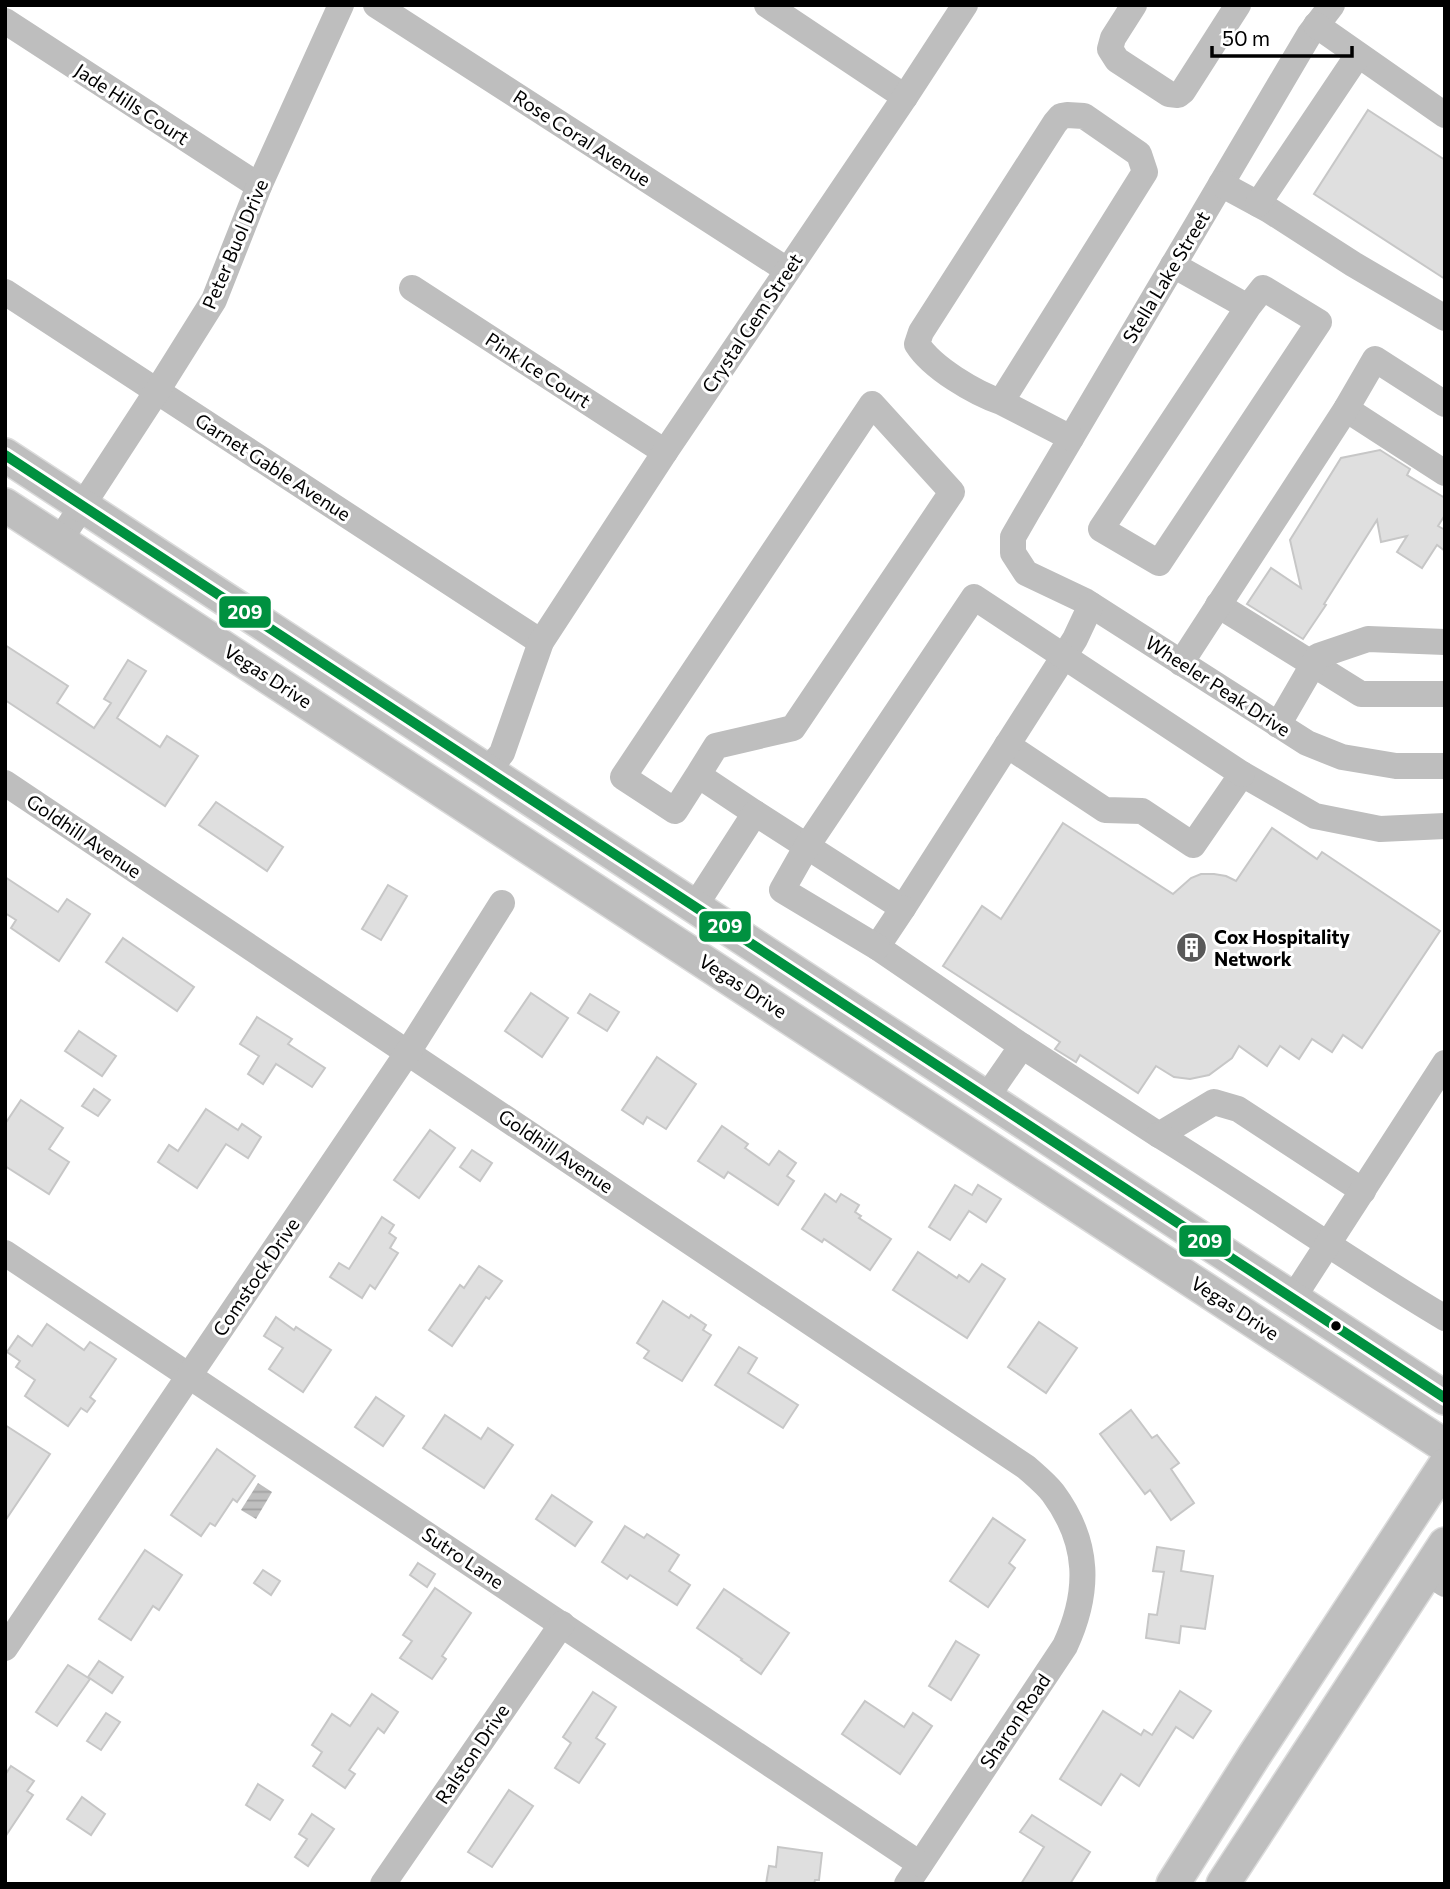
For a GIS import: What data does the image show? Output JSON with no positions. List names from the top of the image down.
{
  "streets": {
    "main road": ["Vegas Drive"],
    "street": [
      "Jade Hills Court",
      "Rose Coral Avenue",
      "Peter Buol Drive",
      "Stella Lake Street",
      "Crystal Gem Street",
      "Pink Ice Court",
      "Garnet Gable Avenue",
      "Wheeler Peak Drive",
      "Goldhill Avenue",
      "Comstock Drive",
      "Sutro Lane",
      "Sharon Road",
      "Ralston Drive"
    ]
  },
  "crossings": [
    ["Jade Hills Court", "Peter Buol Drive"],
    ["Rose Coral Avenue", "Crystal Gem Street"],
    ["Peter Buol Drive", "Garnet Gable Avenue"],
    ["Peter Buol Drive", "Vegas Drive"],
    ["Stella Lake Street", "Wheeler Peak Drive"],
    ["Crystal Gem Street", "Pink Ice Court"],
    ["Crystal Gem Street", "Garnet Gable Avenue"],
    ["Crystal Gem Street", "Vegas Drive"],
    ["Goldhill Avenue", "Comstock Drive"],
    ["Goldhill Avenue", "Sharon Road"],
    ["Comstock Drive", "Sutro Lane"],
    ["Sutro Lane", "Sharon Road"],
    ["Sutro Lane", "Ralston Drive"]
  ],
  "places": {
    "building": ["Cox Hospitality Network"]
  },
  "lines": ["transit line 209"],
  "scale_bar": "50 m"
}
